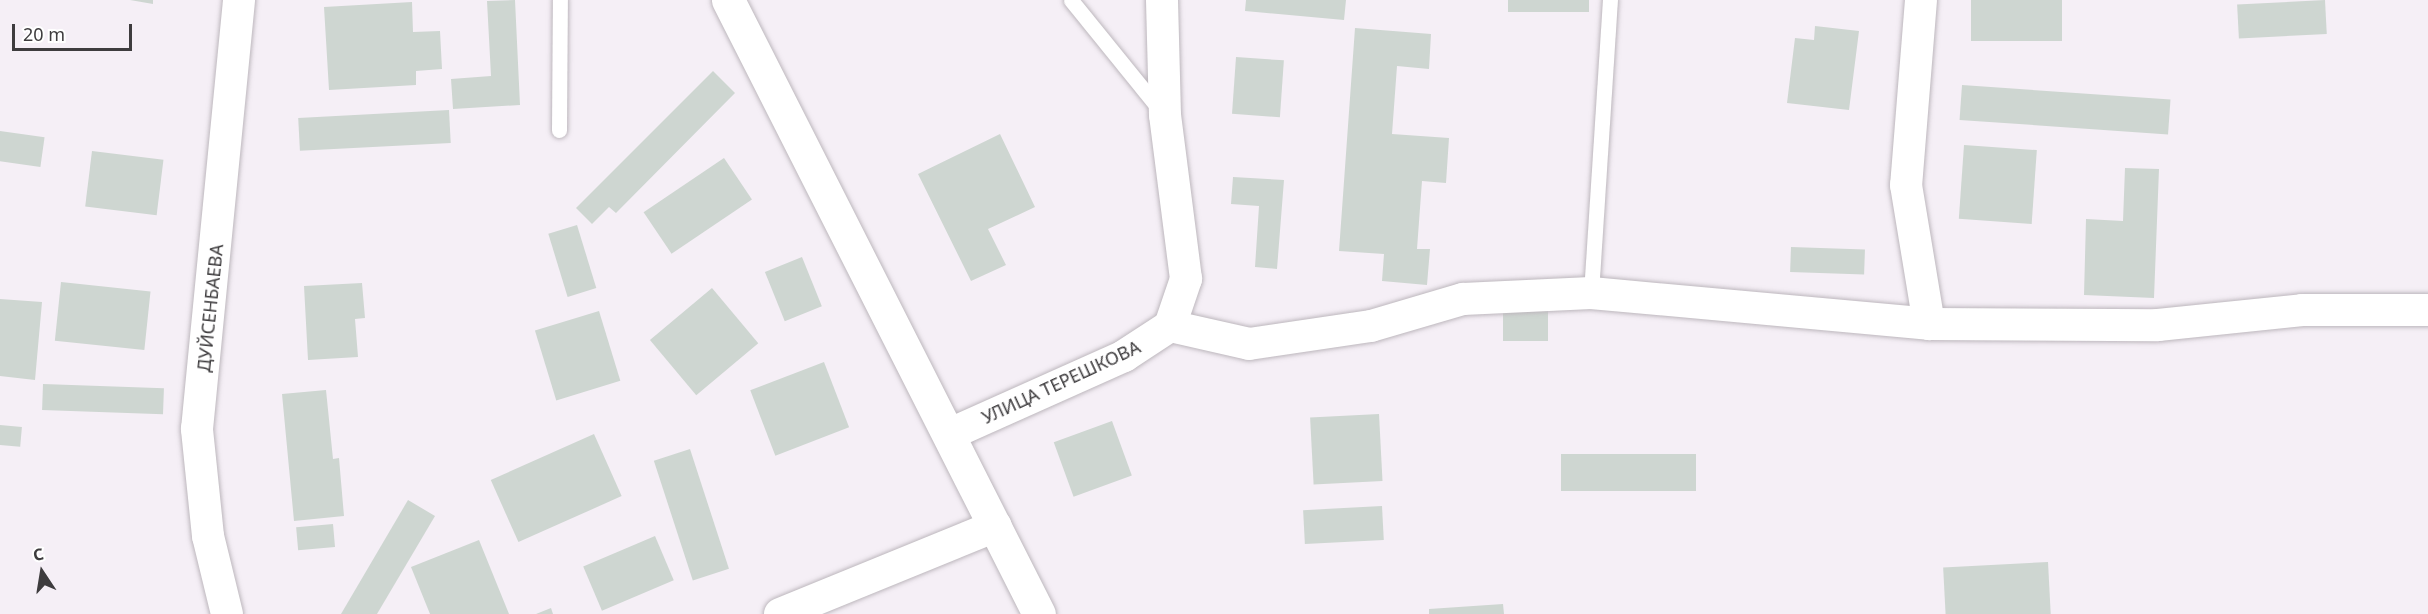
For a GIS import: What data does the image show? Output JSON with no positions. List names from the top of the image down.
{
  "streets": {
    "street": ["ДУЙСЕНБАЕВА", "УЛИЦА ТЕРЕШКОВА"]
  },
  "scale_bar": "20 m",
  "north": "top"
}
